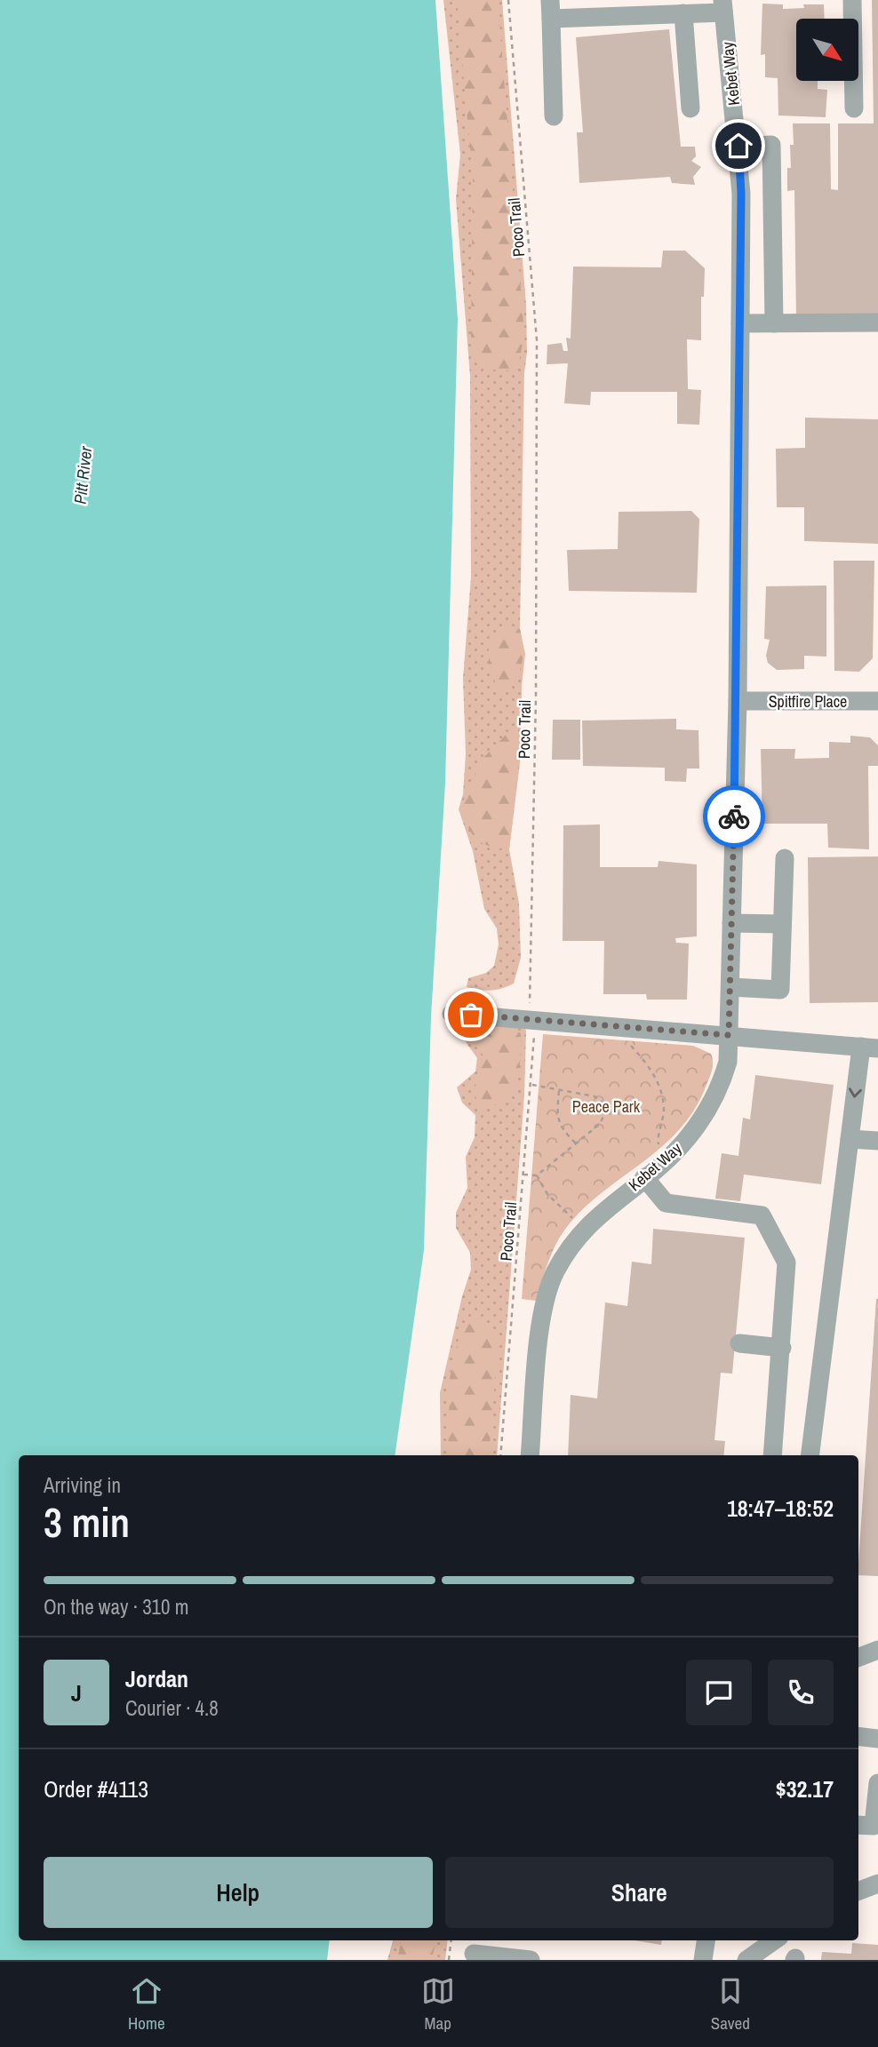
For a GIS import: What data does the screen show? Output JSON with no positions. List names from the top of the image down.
{
  "streets": {
    "street": ["Kebet Way", "Spitfire Place"],
    "path": ["Poco Trail"]
  },
  "crossings": [
    ["Kebet Way", "Spitfire Place"]
  ],
  "water": ["Pitt River"],
  "parks": ["Peace Park"],
  "north": "bottom right",
  "page": {
    "heading": ["3 min", "Arriving in", "18:47–18:52"],
    "panel": [
      "Jordan",
      "Courier · 4.8",
      "Order #4113",
      "$32.17"
    ],
    "bar": "On the way · 310 m",
    "round": "J",
    "buttons": ["Help", "Share"],
    "tabs": ["Home", "Map", "Saved"]
  }
}
